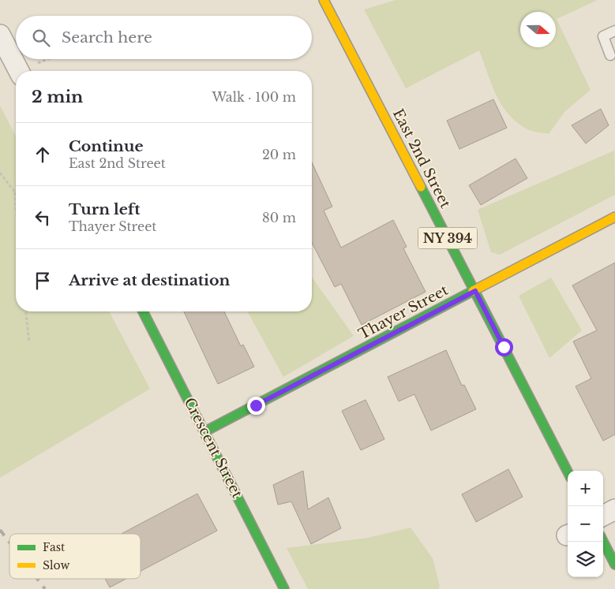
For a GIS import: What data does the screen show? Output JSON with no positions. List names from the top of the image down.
{
  "streets": {
    "street": [
      "East 2nd Street",
      "NY 394",
      "Thayer Street",
      "Crescent Street"
    ]
  },
  "crossings": [
    ["East 2nd Street", "Thayer Street"],
    ["Thayer Street", "Crescent Street"]
  ],
  "legend": ["Fast", "Slow"],
  "north": "right",
  "page": {
    "search": "Search here",
    "heading": ["2 min", "Walk · 100 m"],
    "list": [
      ["Continue", "East 2nd Street", "20 m"],
      ["Turn left", "Thayer Street", "80 m"],
      "Arrive at destination"
    ],
    "map_buttons": ["+", "−"]
  }
}
